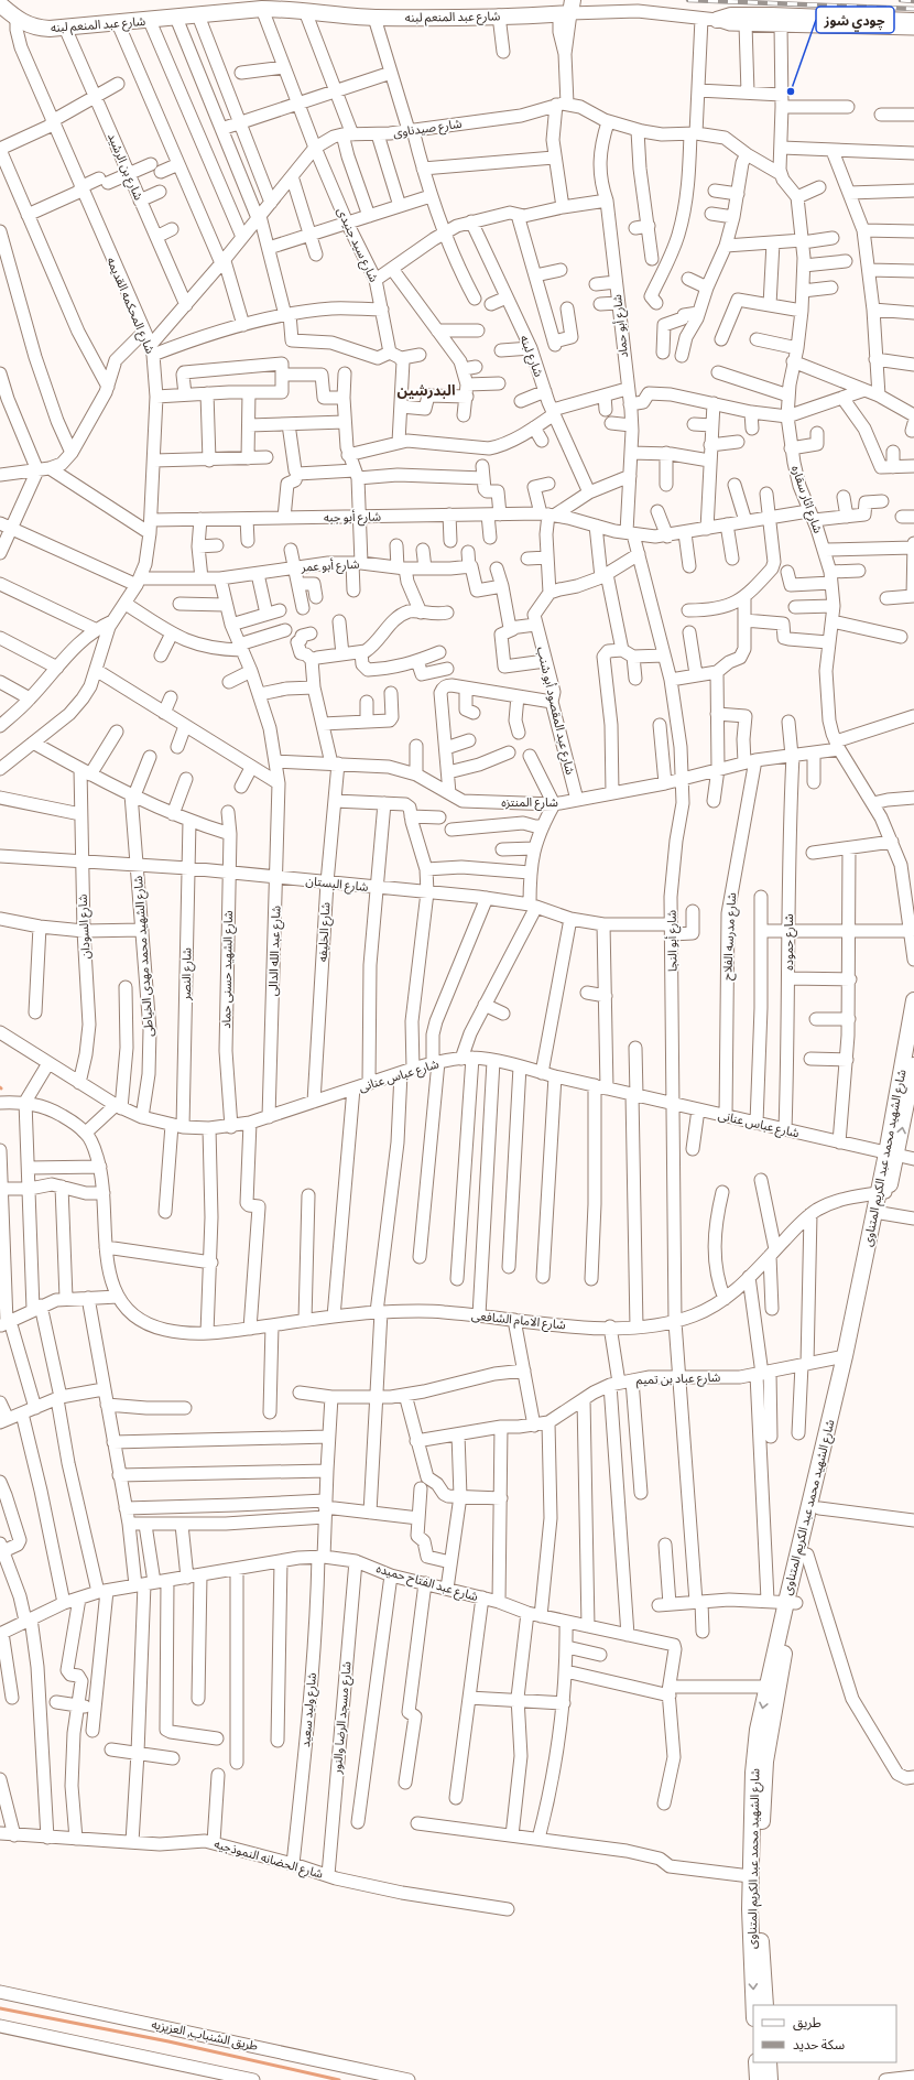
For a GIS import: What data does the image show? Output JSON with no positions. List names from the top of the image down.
{
  "streets": {
    "main road": ["شارع عبد المنعم لبنه", "شارع الشهيد محمد عبد الكريم المتناوى"],
    "street": [
      "شارع صيدناوى",
      "شارع بن الرشيد",
      "شارع سيد جنيدى",
      "شارع المحكمه القديمه",
      "شارع أبو حماد",
      "شارع لبنه",
      "شارع اثار سقاره",
      "شارع أبو جبه",
      "شارع أبو عمر",
      "شارع عبد المقصود أبو شنب",
      "شارع المنتزه",
      "شارع البستان",
      "شارع السودان",
      "شارع الخليفه",
      "شارع مدرسه الفلاح",
      "شارع أبو النجا",
      "شارع حموده",
      "شارع عبد الله الدالى",
      "شارع الشهيد محمد مهدى الخياطى",
      "شارع الشهيد حسنى حماد",
      "شارع النصر",
      "شارع عباس عنانى",
      "شارع الامام الشافعى",
      "شارع عباد بن تميم",
      "شارع عبد الفتاح حميده",
      "شارع وليد سعيد",
      "شارع مسجد الرضا والنور",
      "شارع الحضانه النموذجيه",
      "طريق الشنباب, العزيزيه"
    ]
  },
  "crossings": [
    ["شارع عبد المنعم لبنه", "شارع بن الرشيد"],
    ["شارع عبد المنعم لبنه", "شارع سيد جنيدى"],
    ["شارع عبد المنعم لبنه", "شارع المحكمه القديمه"],
    ["شارع صيدناوى", "شارع بن الرشيد"],
    ["شارع صيدناوى", "شارع سيد جنيدى"],
    ["شارع صيدناوى", "شارع المحكمه القديمه"],
    ["شارع المحكمه القديمه", "شارع أبو جبه"],
    ["شارع المحكمه القديمه", "شارع أبو عمر"],
    ["شارع أبو حماد", "شارع أبو جبه"],
    ["شارع أبو حماد", "شارع أبو النجا"],
    ["شارع اثار سقاره", "شارع أبو جبه"],
    ["شارع اثار سقاره", "شارع المنتزه"],
    ["شارع أبو عمر", "شارع عبد الله الدالى"],
    ["شارع عبد المقصود أبو شنب", "شارع المنتزه"],
    ["شارع المنتزه", "شارع الخليفه"],
    ["شارع المنتزه", "شارع مدرسه الفلاح"],
    ["شارع المنتزه", "شارع أبو النجا"],
    ["شارع المنتزه", "شارع حموده"],
    ["شارع المنتزه", "شارع عبد الله الدالى"],
    ["شارع البستان", "شارع السودان"],
    ["شارع البستان", "شارع الخليفه"],
    ["شارع البستان", "شارع أبو النجا"],
    ["شارع البستان", "شارع عبد الله الدالى"],
    ["شارع البستان", "شارع الشهيد محمد مهدى الخياطى"],
    ["شارع البستان", "شارع الشهيد حسنى حماد"],
    ["شارع البستان", "شارع النصر"],
    ["شارع السودان", "شارع عباس عنانى"],
    ["شارع الخليفه", "شارع عباس عنانى"],
    ["شارع مدرسه الفلاح", "شارع عباس عنانى"],
    ["شارع أبو النجا", "شارع عباس عنانى"],
    ["شارع أبو النجا", "شارع الامام الشافعى"],
    ["شارع أبو النجا", "شارع عباد بن تميم"],
    ["شارع حموده", "شارع عباس عنانى"],
    ["شارع عبد الله الدالى", "شارع عباس عنانى"],
    ["شارع الشهيد محمد مهدى الخياطى", "شارع عباس عنانى"],
    ["شارع الشهيد حسنى حماد", "شارع عباس عنانى"],
    ["شارع النصر", "شارع عباس عنانى"],
    ["شارع عباس عنانى", "شارع الشهيد محمد عبد الكريم المتناوى"],
    ["شارع الشهيد محمد عبد الكريم المتناوى", "شارع الامام الشافعى"],
    ["شارع الشهيد محمد عبد الكريم المتناوى", "شارع عباد بن تميم"],
    ["شارع عبد الفتاح حميده", "شارع وليد سعيد"],
    ["شارع عبد الفتاح حميده", "شارع مسجد الرضا والنور"],
    ["شارع وليد سعيد", "شارع الحضانه النموذجيه"],
    ["شارع مسجد الرضا والنور", "شارع الحضانه النموذجيه"]
  ],
  "districts": ["البدرشين"],
  "places": ["چودي شوز"],
  "legend": ["طريق", "سكة حديد"]
}
